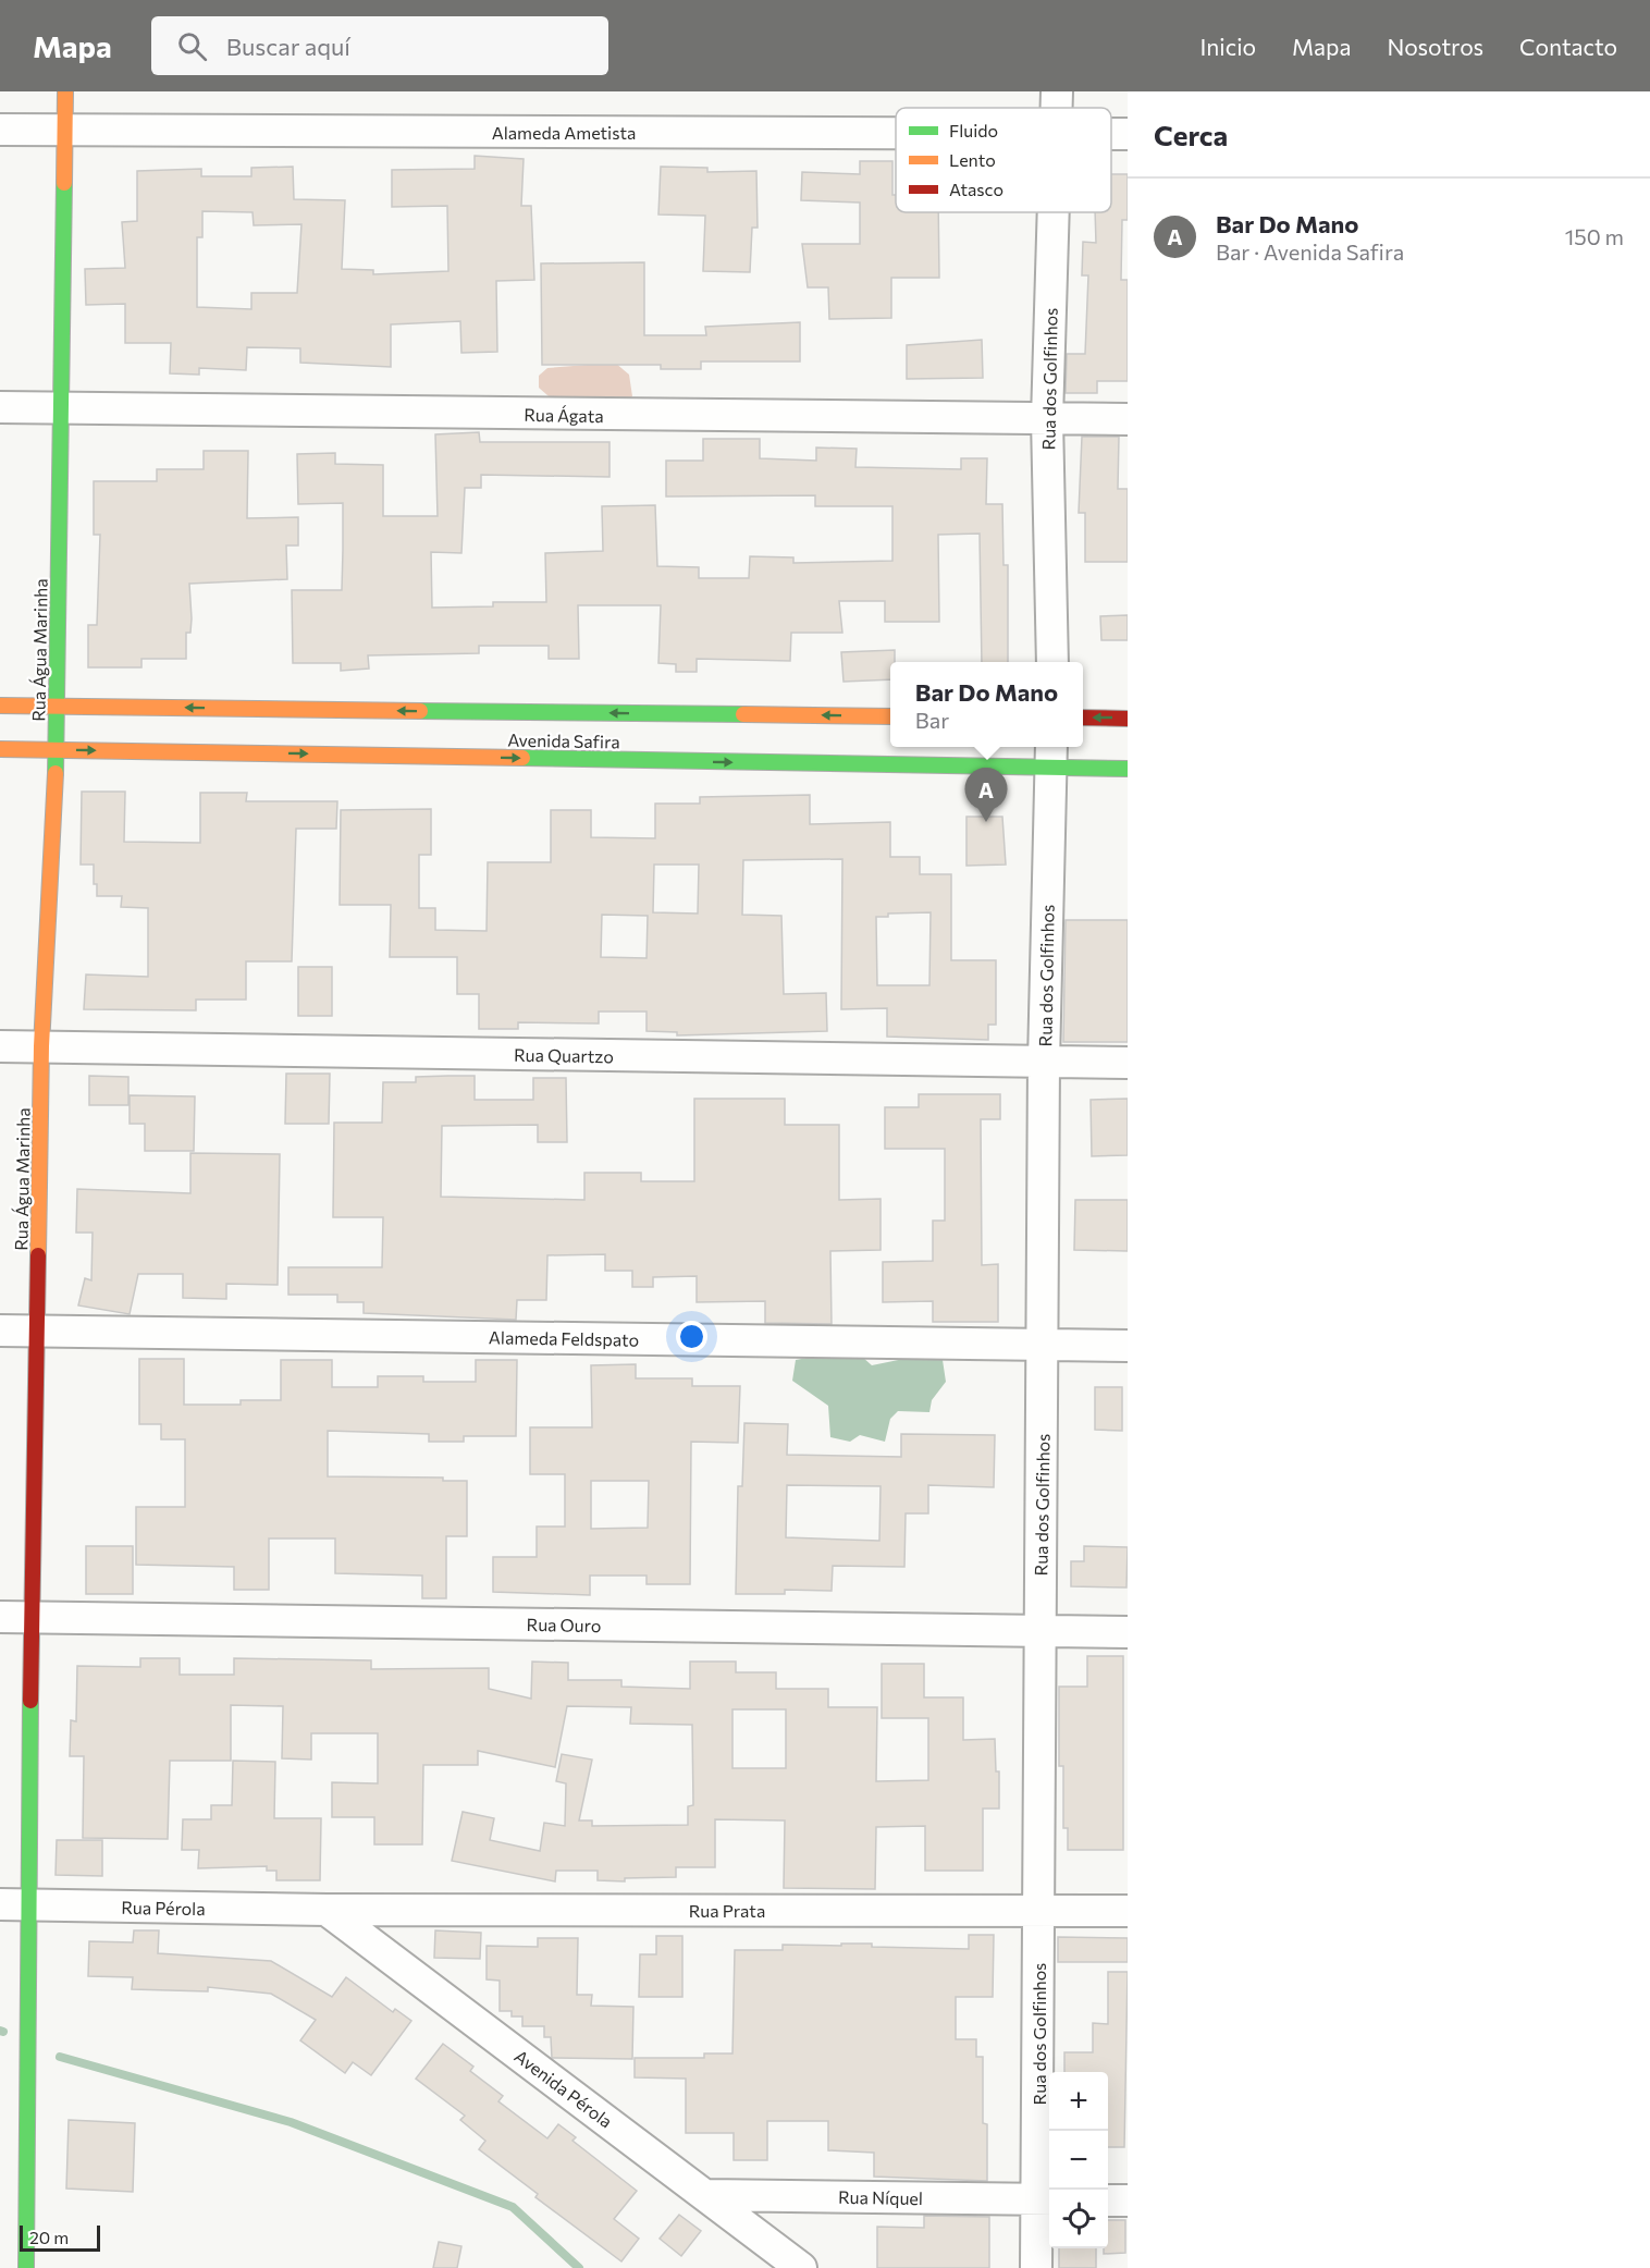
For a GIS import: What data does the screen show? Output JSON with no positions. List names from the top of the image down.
{
  "streets": {
    "street": [
      "Alameda Ametista",
      "Rua dos Golfinhos",
      "Rua Ágata",
      "Rua Água Marinha",
      "Avenida Safira",
      "Rua Quartzo",
      "Alameda Feldspato",
      "Rua Ouro",
      "Rua Pérola",
      "Rua Prata",
      "Avenida Pérola",
      "Rua Níquel"
    ]
  },
  "crossings": [
    ["Alameda Ametista", "Rua Água Marinha"],
    ["Rua dos Golfinhos", "Rua Ágata"],
    ["Rua dos Golfinhos", "Avenida Safira"],
    ["Rua dos Golfinhos", "Rua Quartzo"],
    ["Rua dos Golfinhos", "Alameda Feldspato"],
    ["Rua dos Golfinhos", "Rua Ouro"],
    ["Rua dos Golfinhos", "Rua Prata"],
    ["Rua dos Golfinhos", "Rua Níquel"],
    ["Rua Ágata", "Rua Água Marinha"],
    ["Rua Água Marinha", "Avenida Safira"],
    ["Rua Água Marinha", "Rua Quartzo"],
    ["Rua Água Marinha", "Alameda Feldspato"],
    ["Rua Água Marinha", "Rua Ouro"],
    ["Rua Água Marinha", "Rua Pérola"],
    ["Rua Pérola", "Rua Prata"],
    ["Rua Pérola", "Avenida Pérola"],
    ["Rua Prata", "Avenida Pérola"],
    ["Avenida Pérola", "Rua Níquel"]
  ],
  "legend": ["Fluido", "Lento", "Atasco"],
  "scale_bar": "20 m",
  "page": {
    "header": "Mapa",
    "search": "Buscar aquí",
    "nav": [
      "Inicio",
      "Mapa",
      "Nosotros",
      "Contacto"
    ],
    "heading": "Cerca",
    "list": [
      {
        "mark": "A",
        "name": "Bar Do Mano",
        "note": "Bar · Avenida Safira",
        "value": "150 m"
      }
    ],
    "popup": ["Bar Do Mano", "Bar"],
    "pins": "A",
    "map_buttons": ["+", "−"],
    "scale": "20 m"
  }
}
